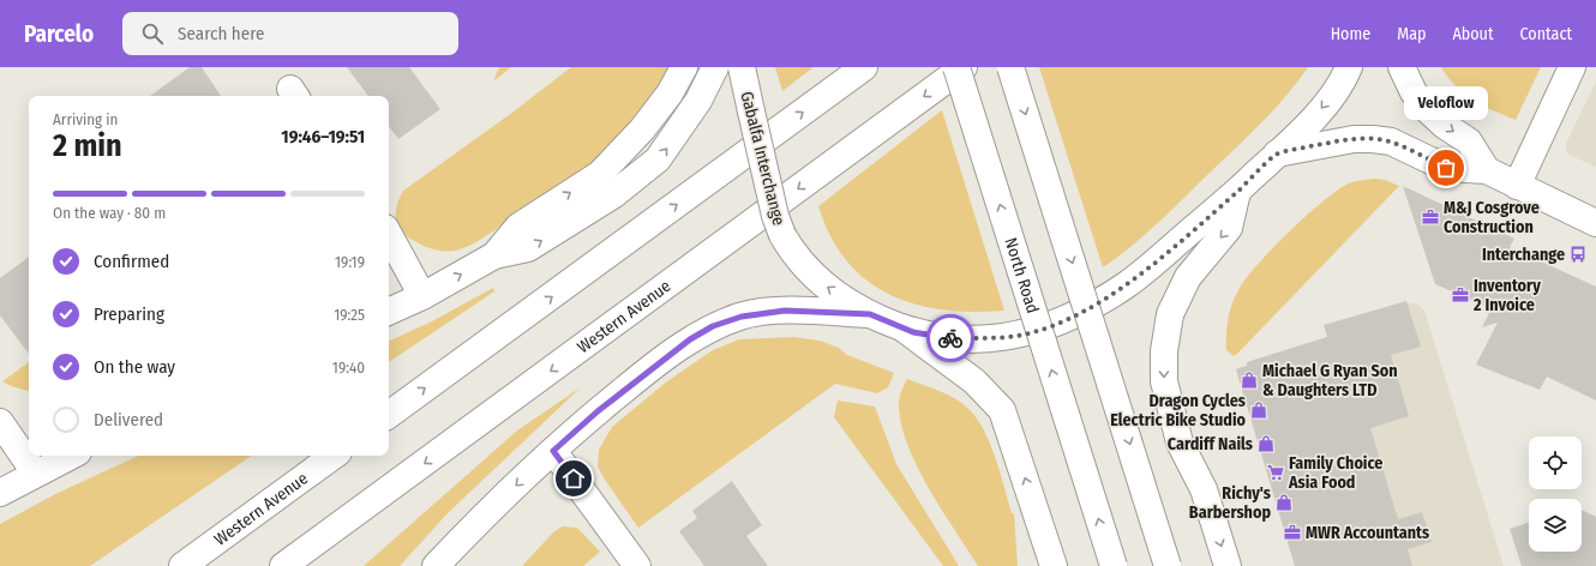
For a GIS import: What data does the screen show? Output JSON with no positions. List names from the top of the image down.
{
  "streets": {
    "main road": ["Gabalfa Interchange", "North Road", "Western Avenue"]
  },
  "places": {
    "other": ["Veloflow"],
    "office": ["M&J Cosgrove Construction", "Inventory 2 Invoice", "MWR Accountants"],
    "bus stop": ["Interchange"],
    "shop": [
      "Michael G Ryan Son & Daughters LTD",
      "Dragon Cycles Electric Bike Studio",
      "Cardiff Nails",
      "Richy's Barbershop"
    ],
    "supermarket": ["Family Choice Asia Food"]
  },
  "page": {
    "header": "Parcelo",
    "search": "Search here",
    "nav": [
      "Home",
      "Map",
      "About",
      "Contact"
    ],
    "bubble": "Veloflow",
    "heading": ["2 min", "Arriving in", "19:46–19:51"],
    "bar": "On the way · 80 m",
    "list": [
      ["Confirmed", "19:19"],
      ["Preparing", "19:25"],
      ["On the way", "19:40"],
      "Delivered"
    ]
  }
}
